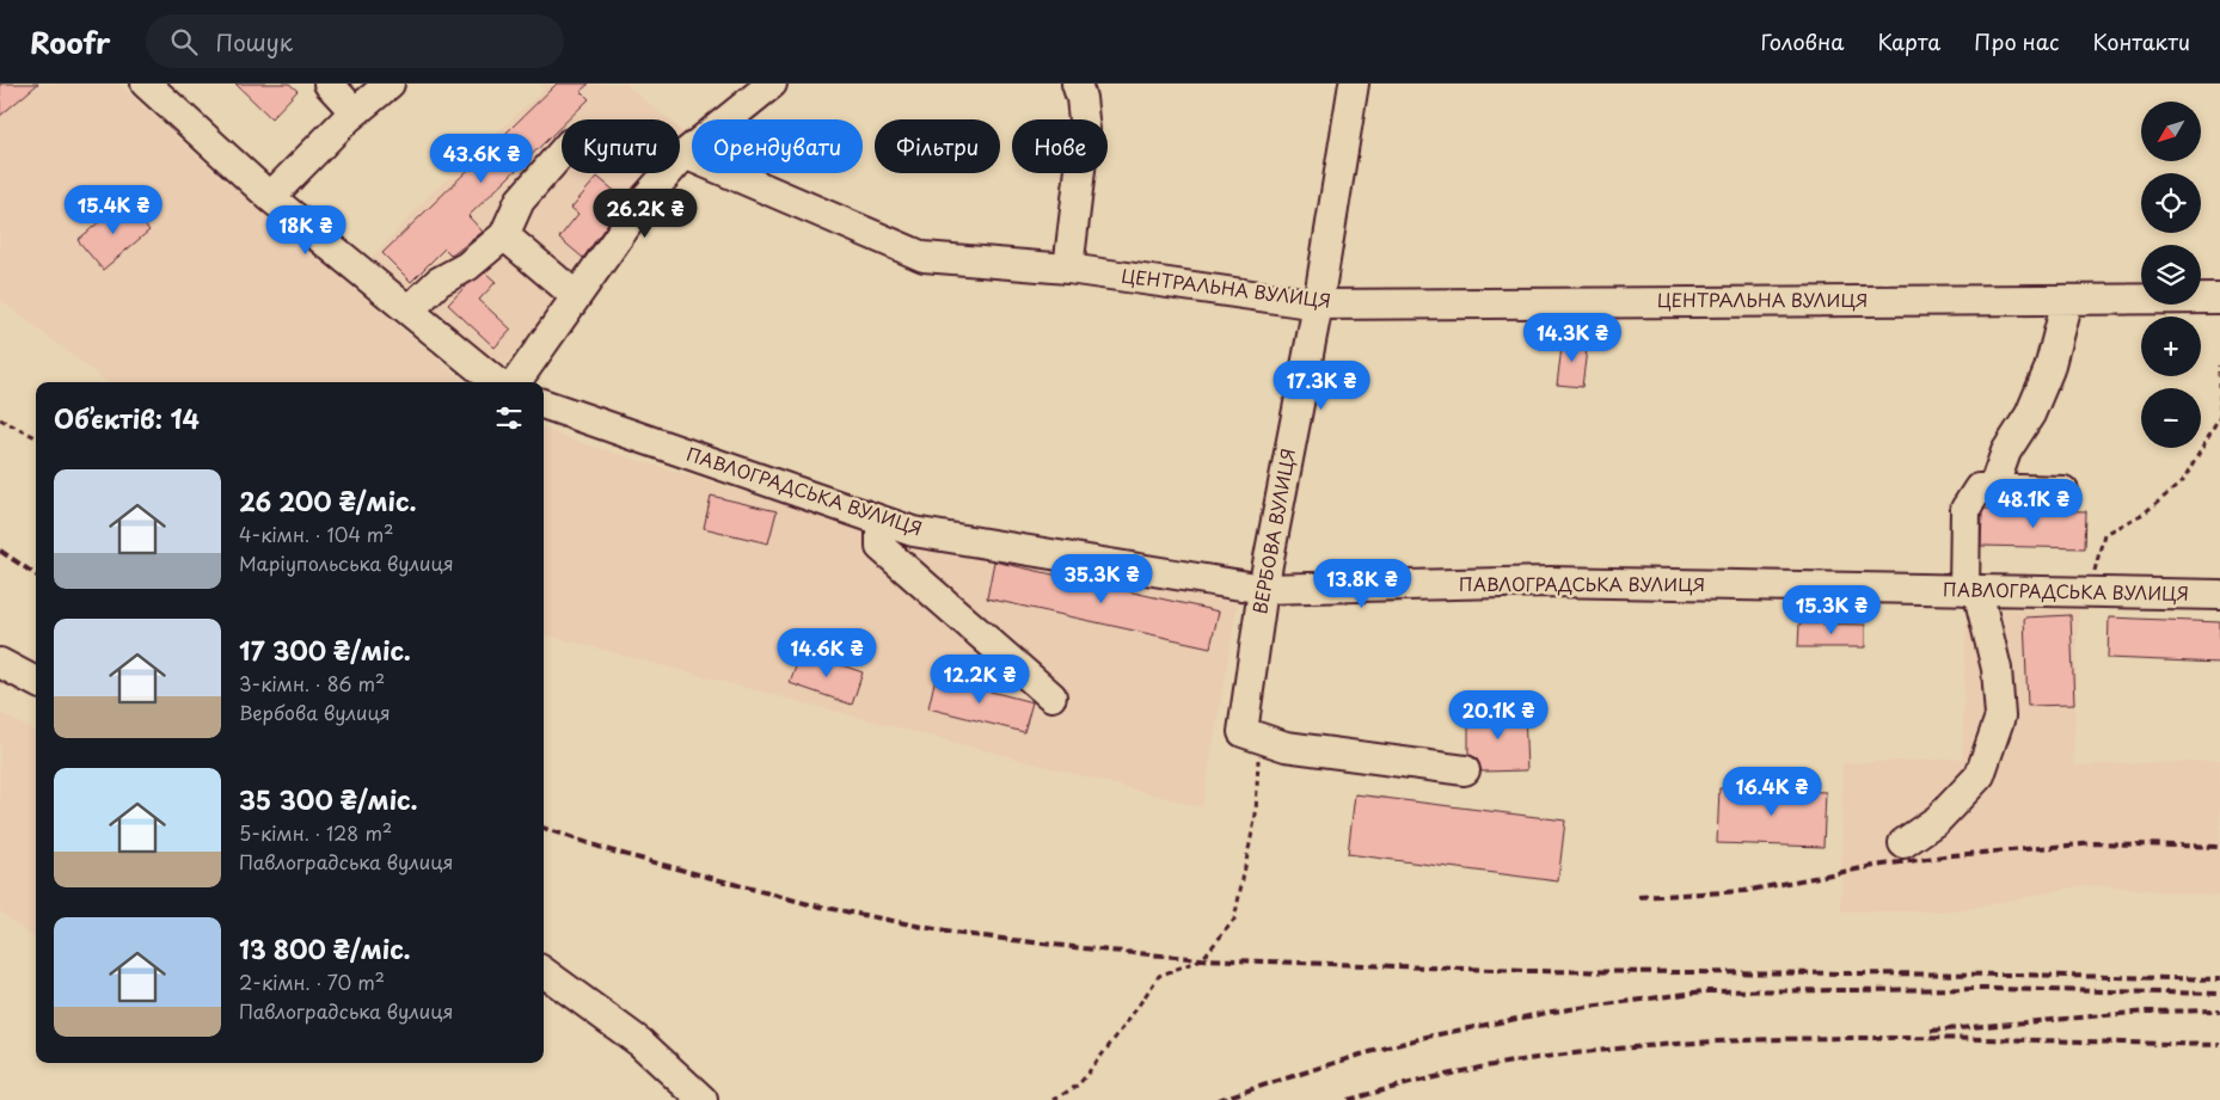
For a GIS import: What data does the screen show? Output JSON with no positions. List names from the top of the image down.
{
  "streets": {
    "street": ["ЦЕНТРАЛЬНА ВУЛИЦЯ", "ПАВЛОГРАДСЬКА ВУЛИЦЯ", "ВЕРБОВА ВУЛИЦЯ"]
  },
  "crossings": [
    ["ЦЕНТРАЛЬНА ВУЛИЦЯ", "ВЕРБОВА ВУЛИЦЯ"],
    ["ПАВЛОГРАДСЬКА ВУЛИЦЯ", "ВЕРБОВА ВУЛИЦЯ"]
  ],
  "north": "bottom left",
  "page": {
    "header": "Roofr",
    "search": "Пошук",
    "nav": [
      "Головна",
      "Карта",
      "Про нас",
      "Контакти"
    ],
    "map_buttons": ["+", "−"],
    "chip": [
      "Купити",
      "Орендувати",
      "Фільтри",
      "Нове"
    ],
    "price": [
      "43.6K ₴",
      "15.4K ₴",
      "26.2K ₴",
      "18K ₴",
      "14.3K ₴",
      "17.3K ₴",
      "48.1K ₴",
      "35.3K ₴",
      "13.8K ₴",
      "15.3K ₴",
      "14.6K ₴",
      "12.2K ₴",
      "20.1K ₴",
      "16.4K ₴"
    ],
    "heading": "Об’єктів: 14",
    "list": [
      {
        "name": "26 200 ₴/міс.",
        "note": "4-кімн. · 104 m² · Маріупольська вулиця"
      },
      {
        "name": "17 300 ₴/міс.",
        "note": "3-кімн. · 86 m² · Вербова вулиця"
      },
      {
        "name": "35 300 ₴/міс.",
        "note": "5-кімн. · 128 m² · Павлоградська вулиця"
      },
      {
        "name": "13 800 ₴/міс.",
        "note": "2-кімн. · 70 m² · Павлоградська вулиця"
      }
    ]
  }
}
